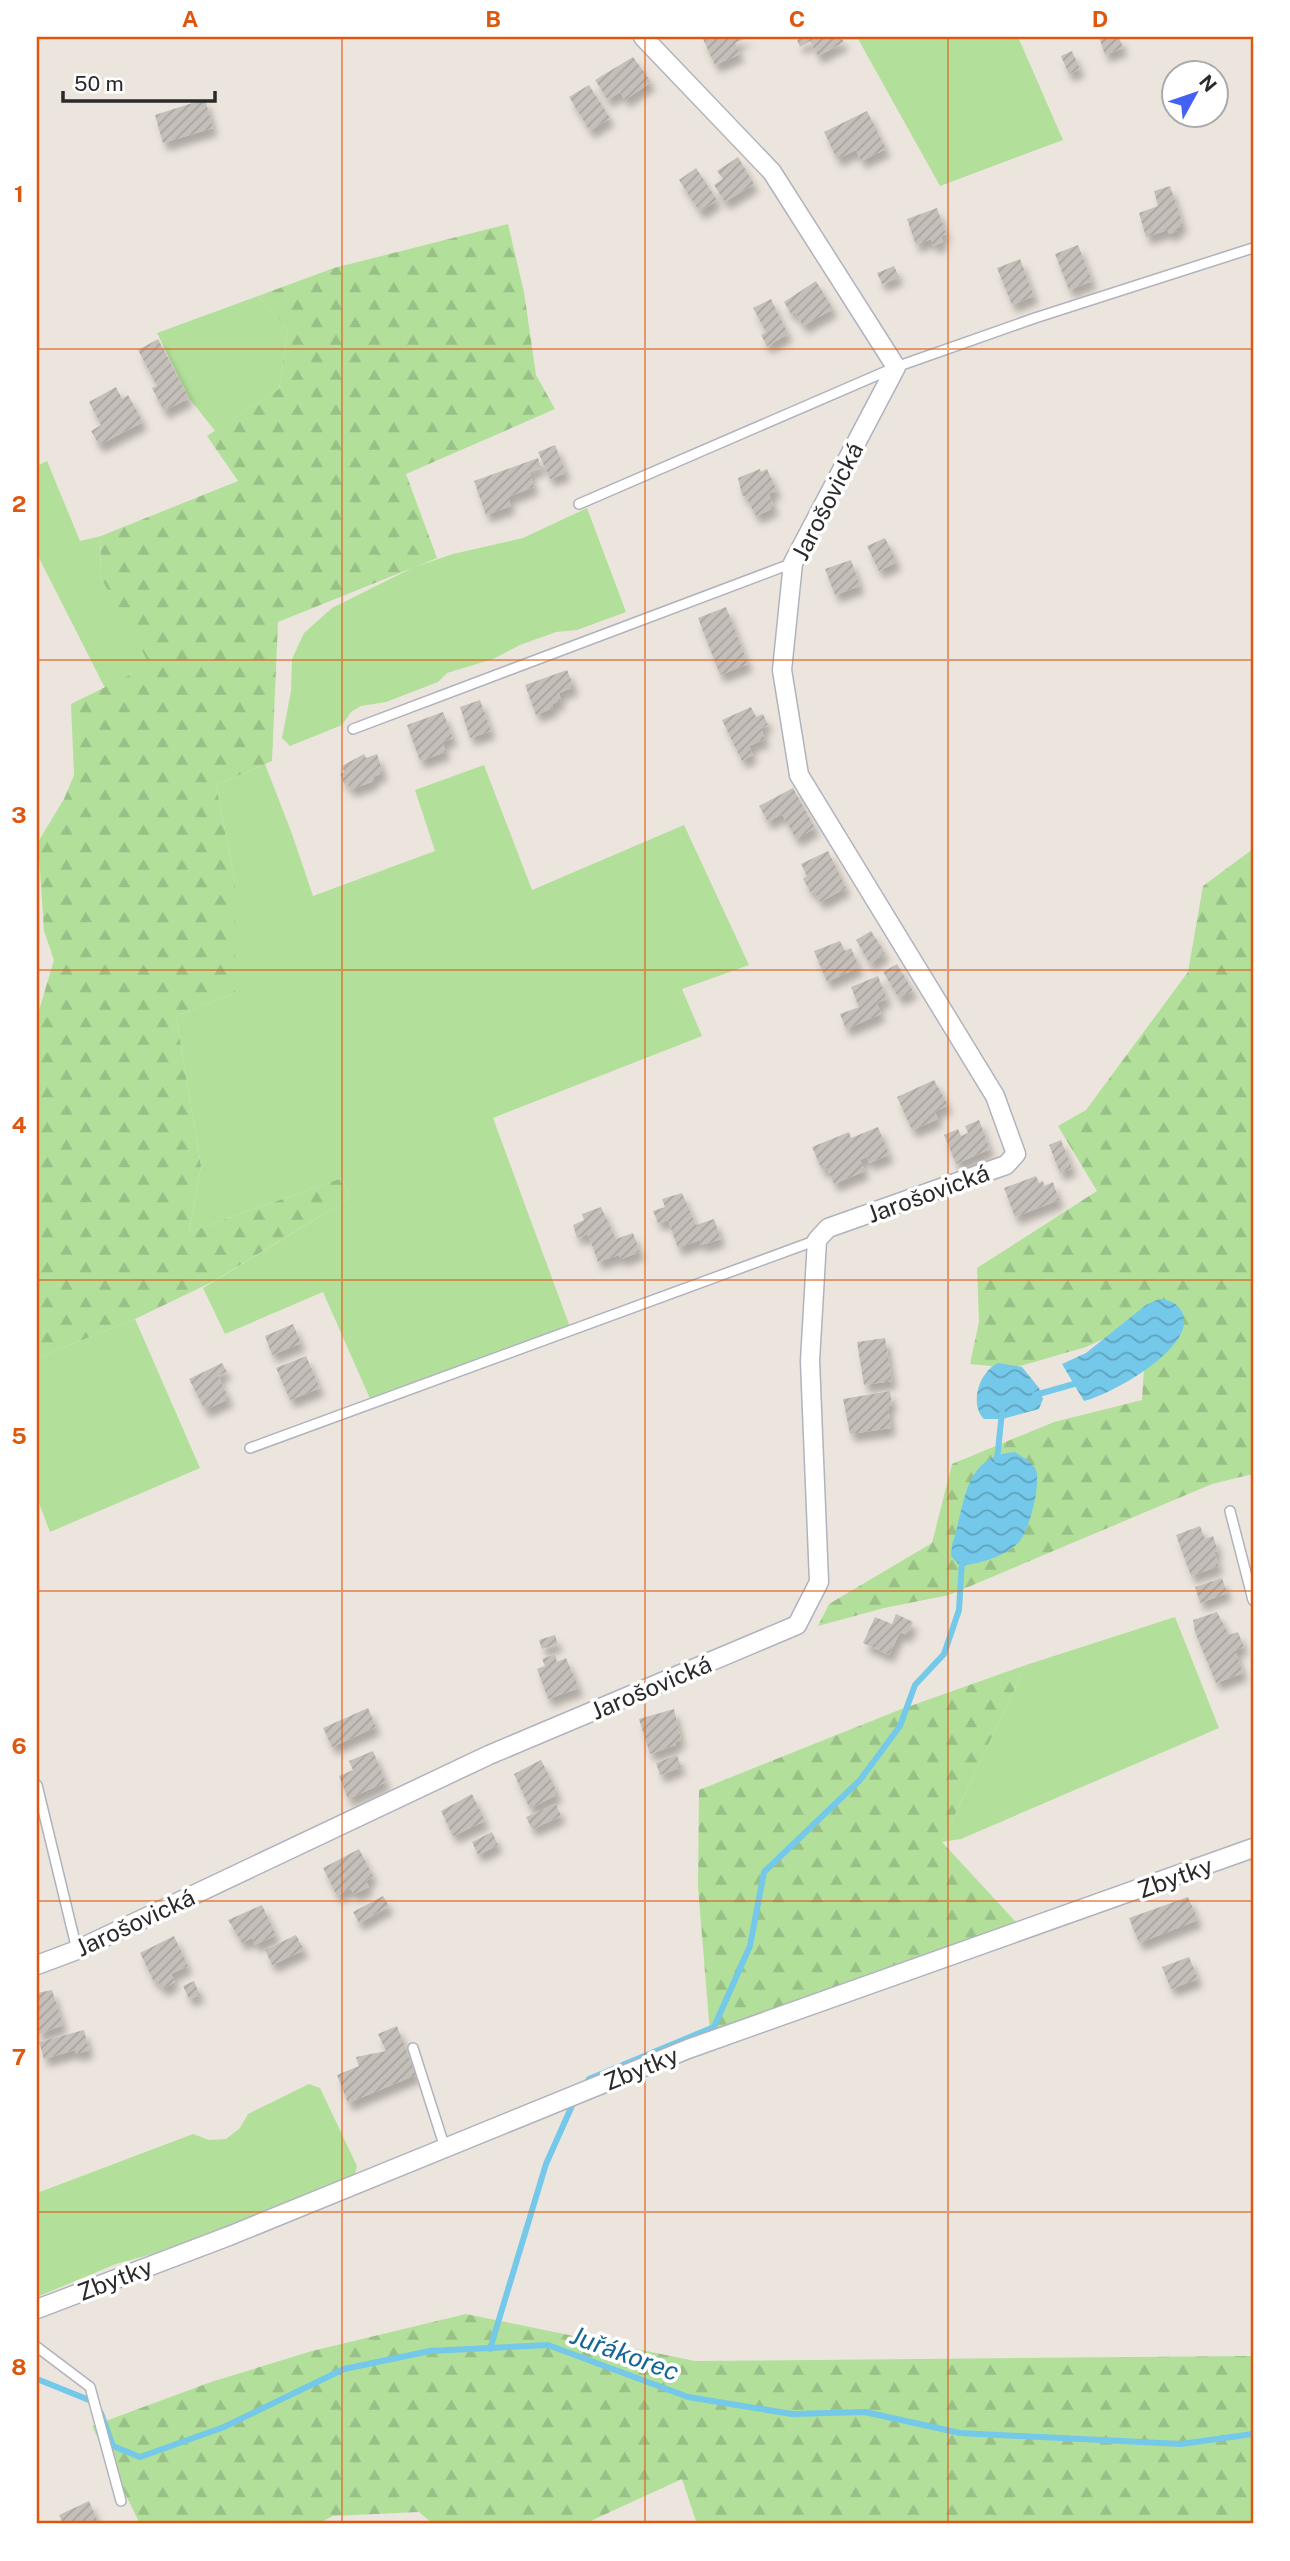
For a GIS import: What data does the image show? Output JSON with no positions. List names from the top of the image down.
{
  "streets": {
    "street": ["Jarošovická", "Zbytky"]
  },
  "water": ["Juřákorec"],
  "scale_bar": "50 m",
  "north": "top right",
  "grid": {
    "columns": [
      "A",
      "B",
      "C",
      "D"
    ],
    "rows": [
      "1",
      "2",
      "3",
      "4",
      "5",
      "6",
      "7",
      "8"
    ]
  }
}
